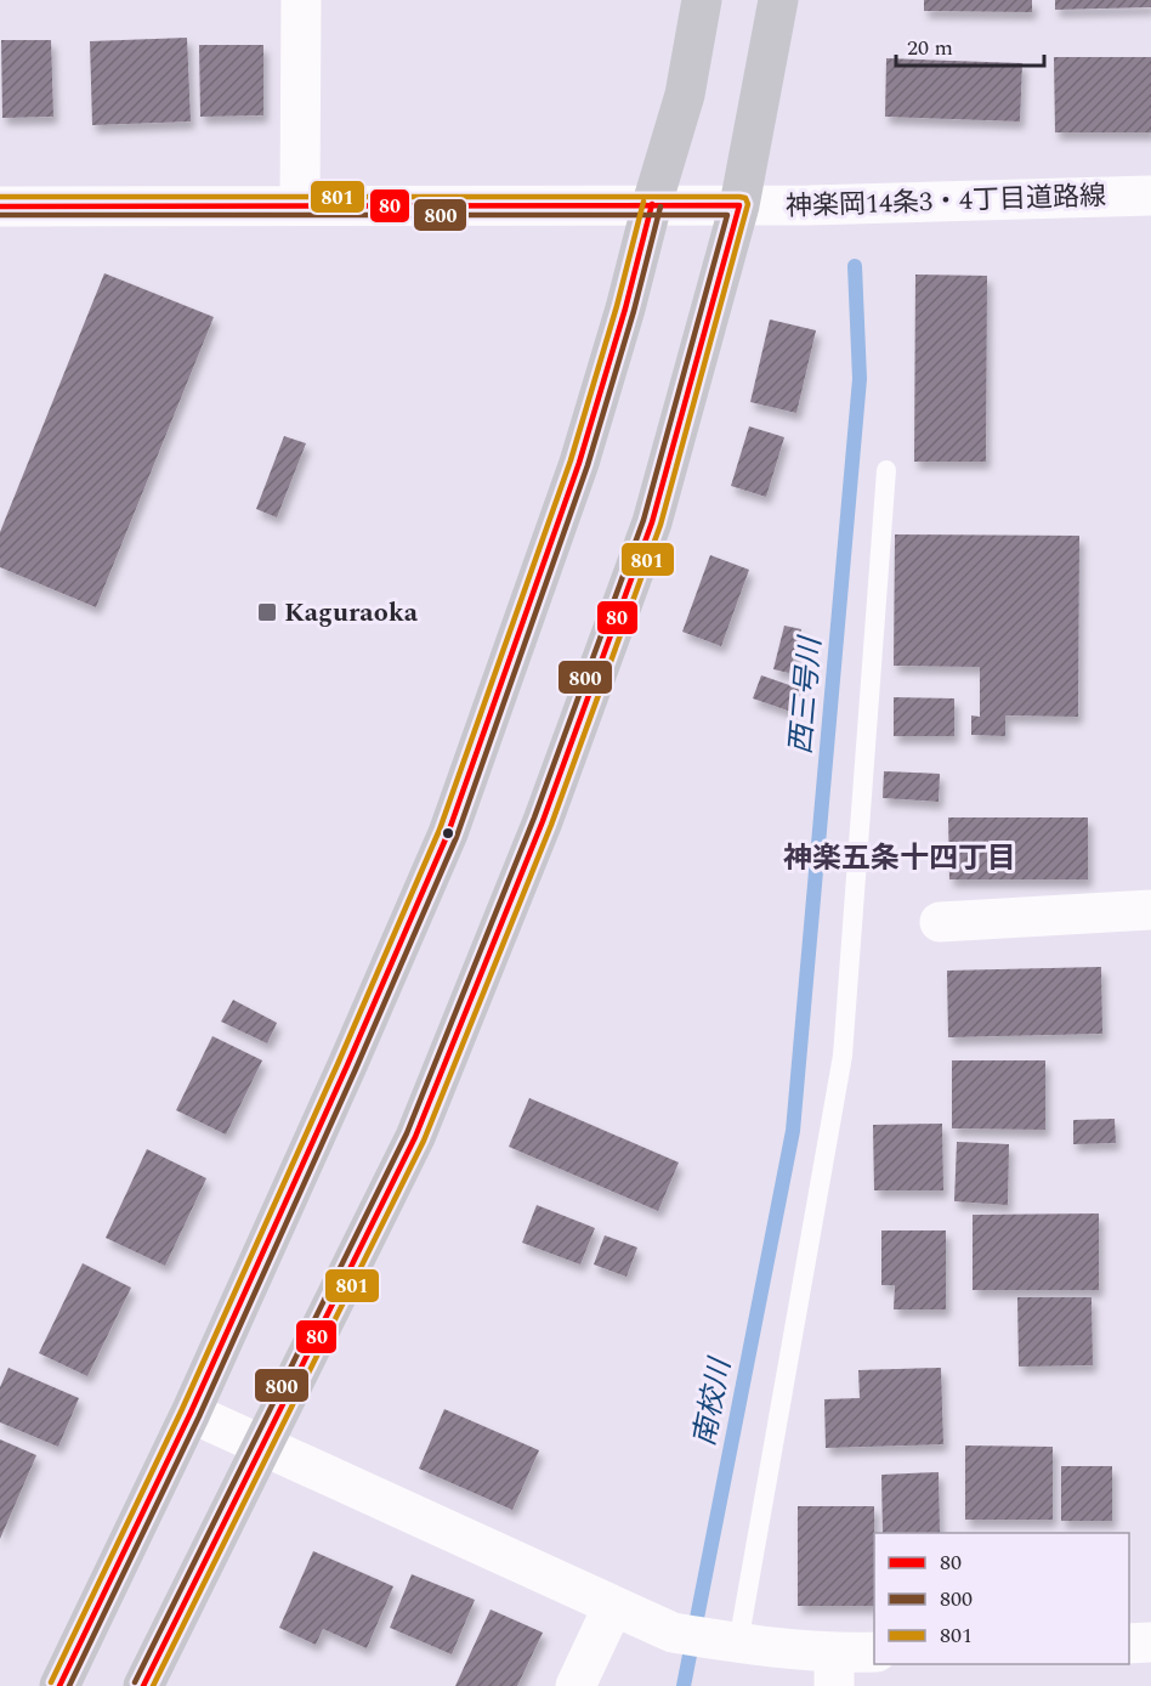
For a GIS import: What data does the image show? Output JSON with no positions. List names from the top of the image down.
{
  "streets": {
    "street": ["神楽岡14条3・4丁目道路線"]
  },
  "districts": ["神楽五条十四丁目"],
  "water": ["西三号川", "南校川"],
  "places": {
    "transit": ["Kaguraoka"]
  },
  "lines": ["transit line 801", "transit line 80", "transit line 800"],
  "legend": ["80", "800", "801"],
  "scale_bar": "20 m"
}
